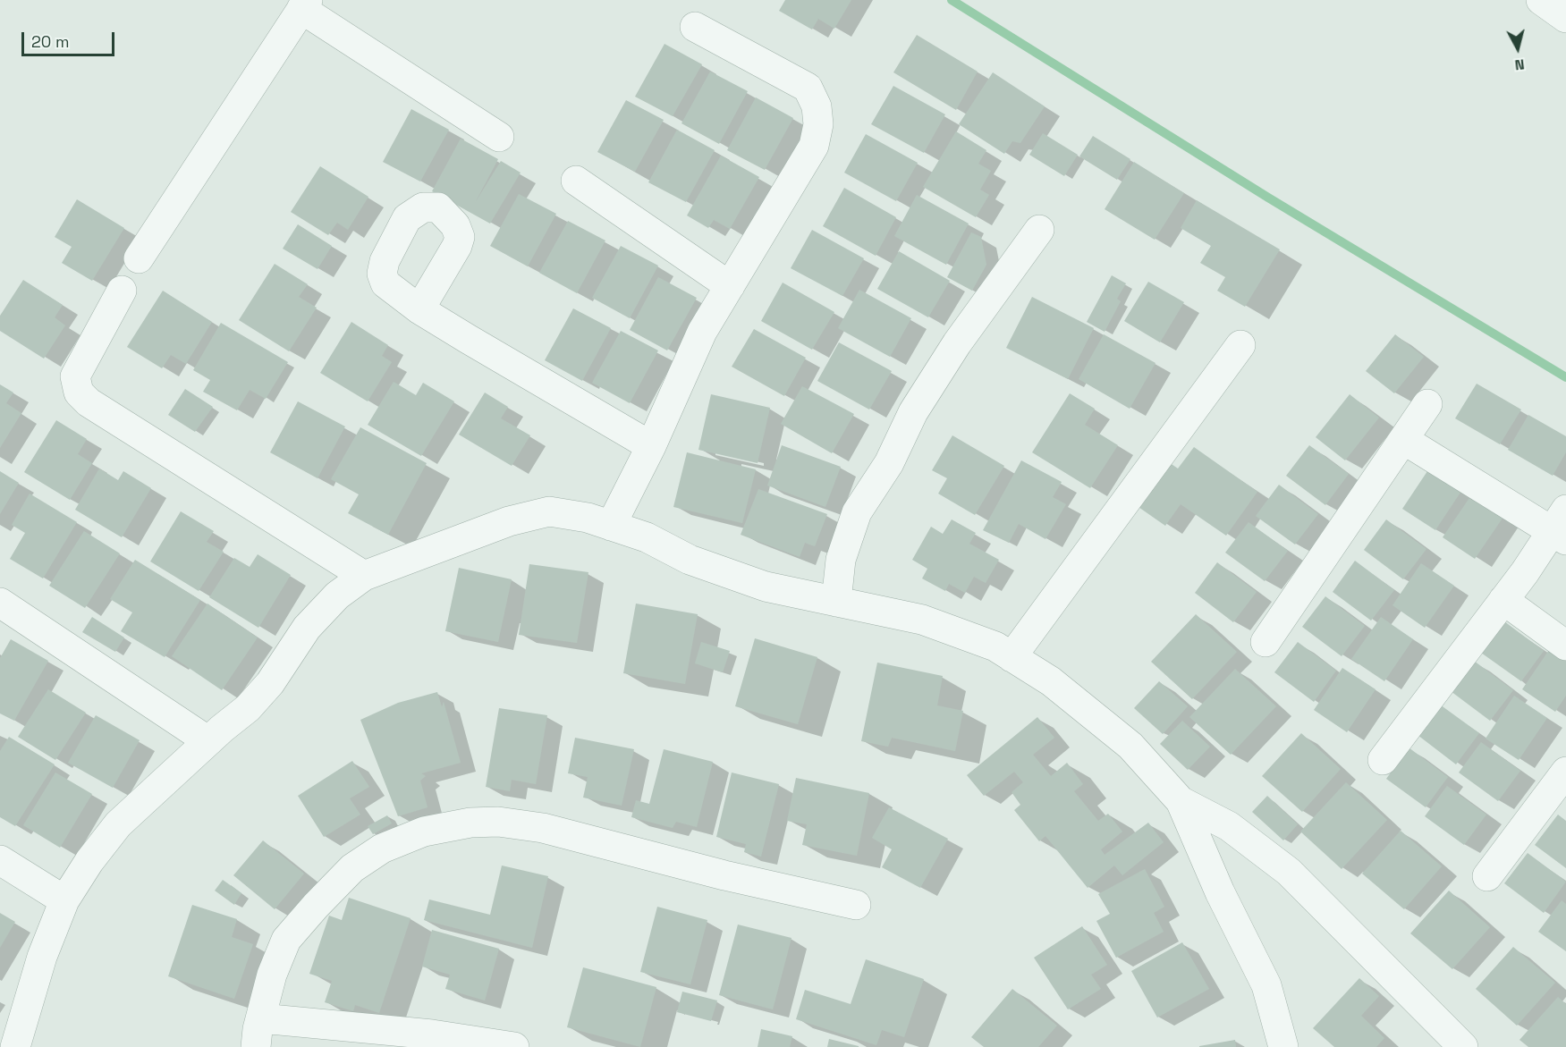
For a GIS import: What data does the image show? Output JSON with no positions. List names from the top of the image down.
{
  "scale_bar": "20 m",
  "north": "bottom"
}
